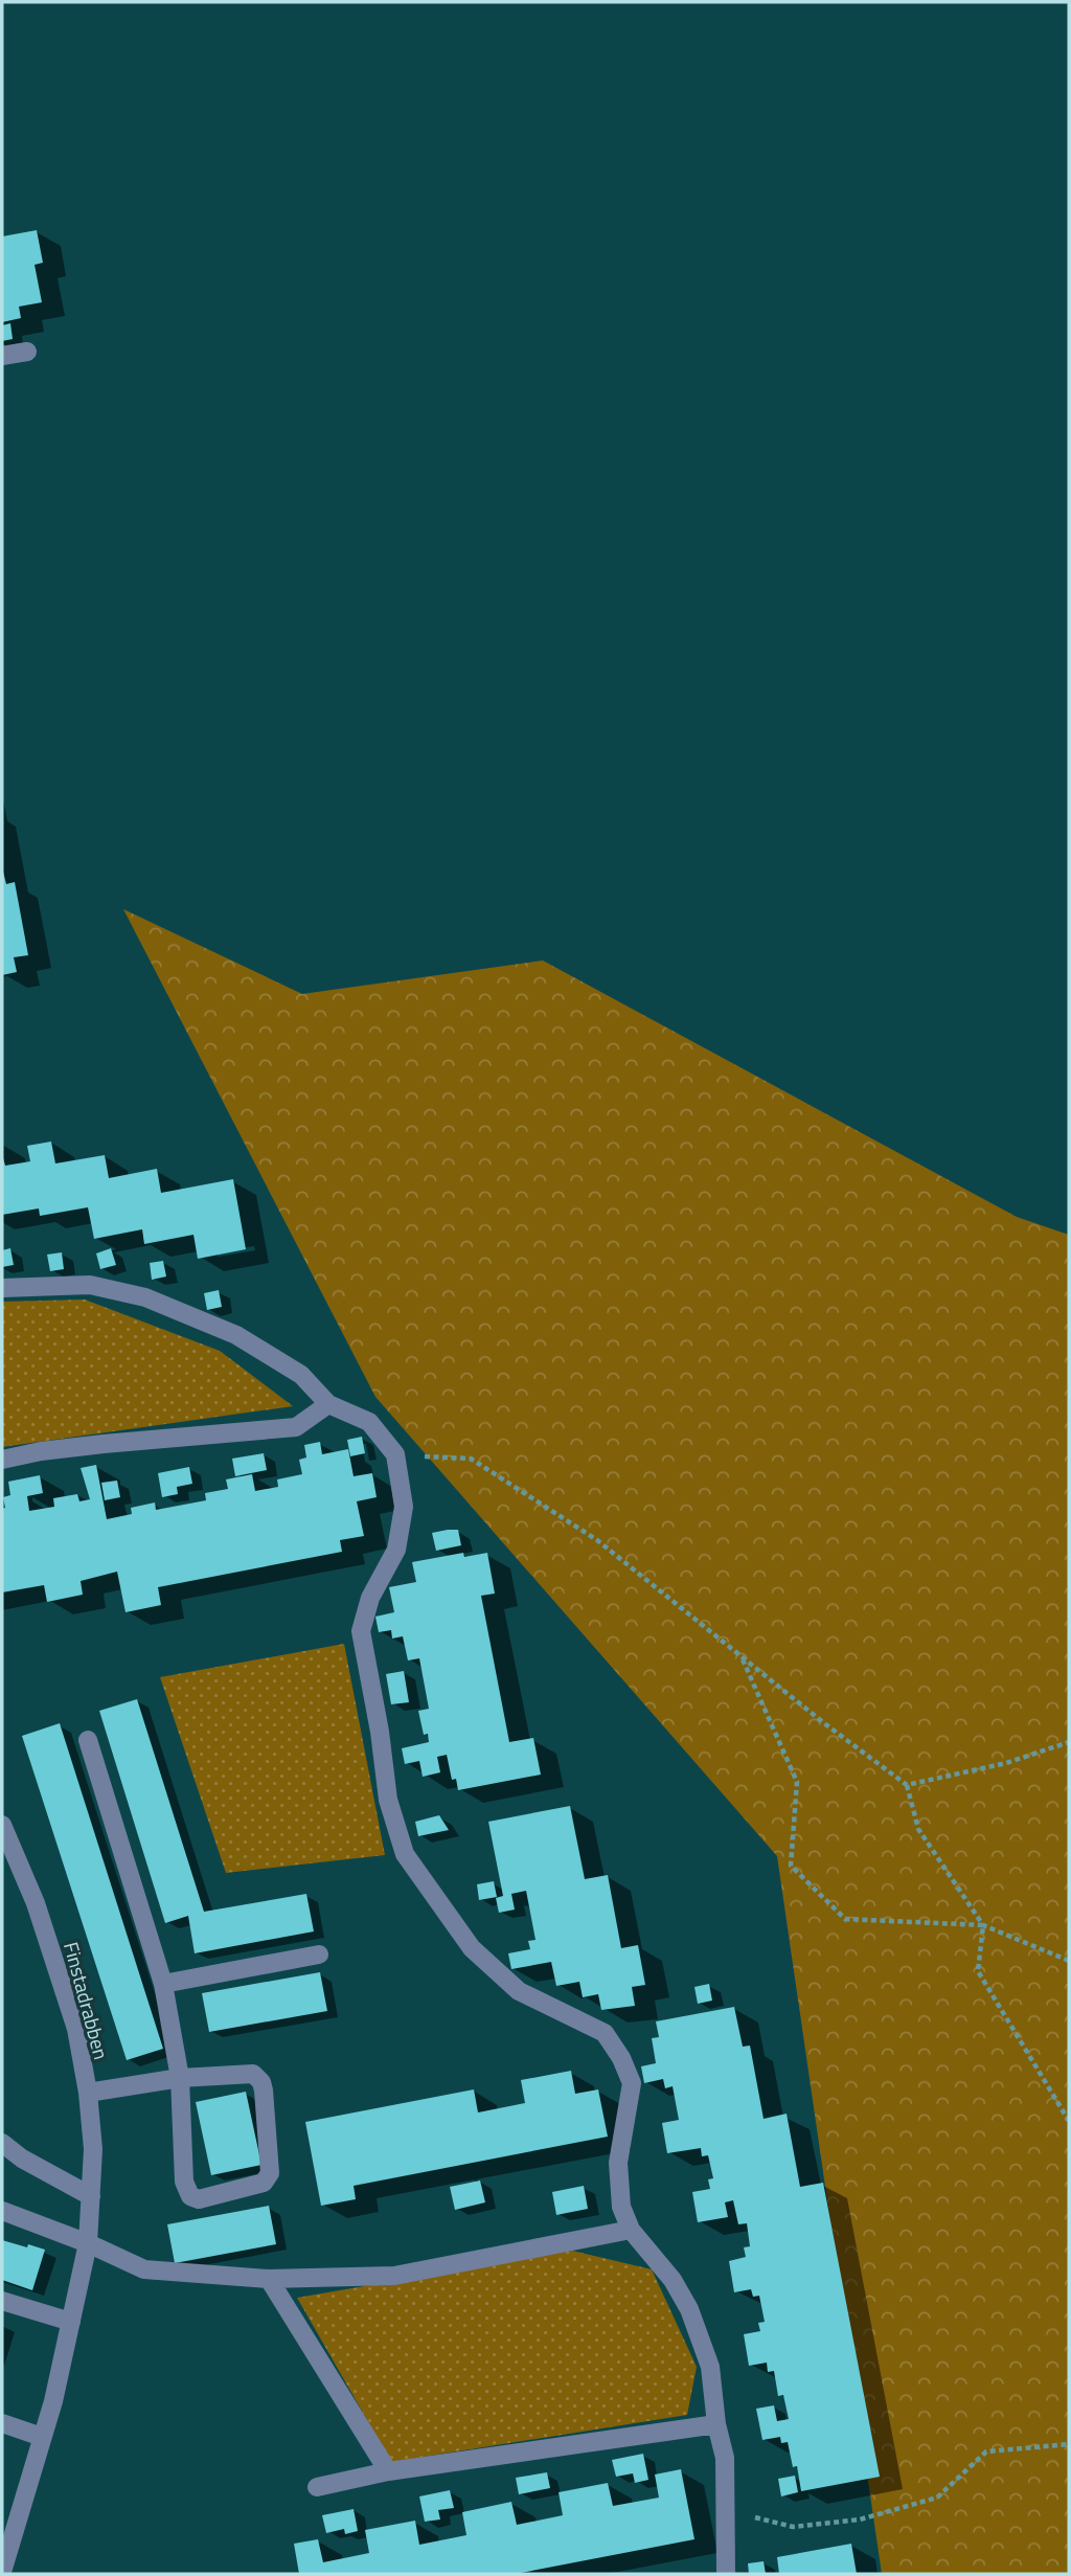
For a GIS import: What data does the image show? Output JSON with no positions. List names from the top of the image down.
{
  "streets": {
    "street": ["Finstadrabben"]
  }
}
